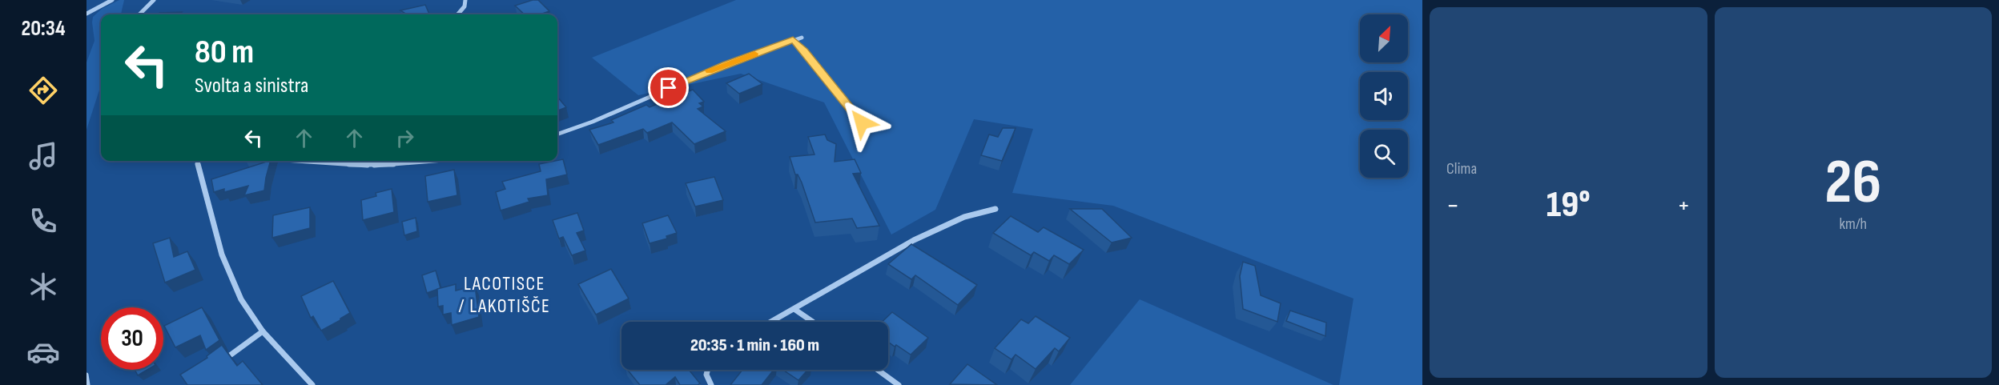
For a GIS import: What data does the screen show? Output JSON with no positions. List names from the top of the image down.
{
  "districts": ["LACOTISCE / LAKOTIŠČE"],
  "north": "top right",
  "page": {
    "tabs": "20:34",
    "tile": [
      "Clima",
      ["26", "km/h"]
    ],
    "turn": ["80 m", "Svolta a sinistra"],
    "heat": ["−", "19°", "+"],
    "limit": "30",
    "trip": "20:35 · 1 min · 160 m"
  }
}
